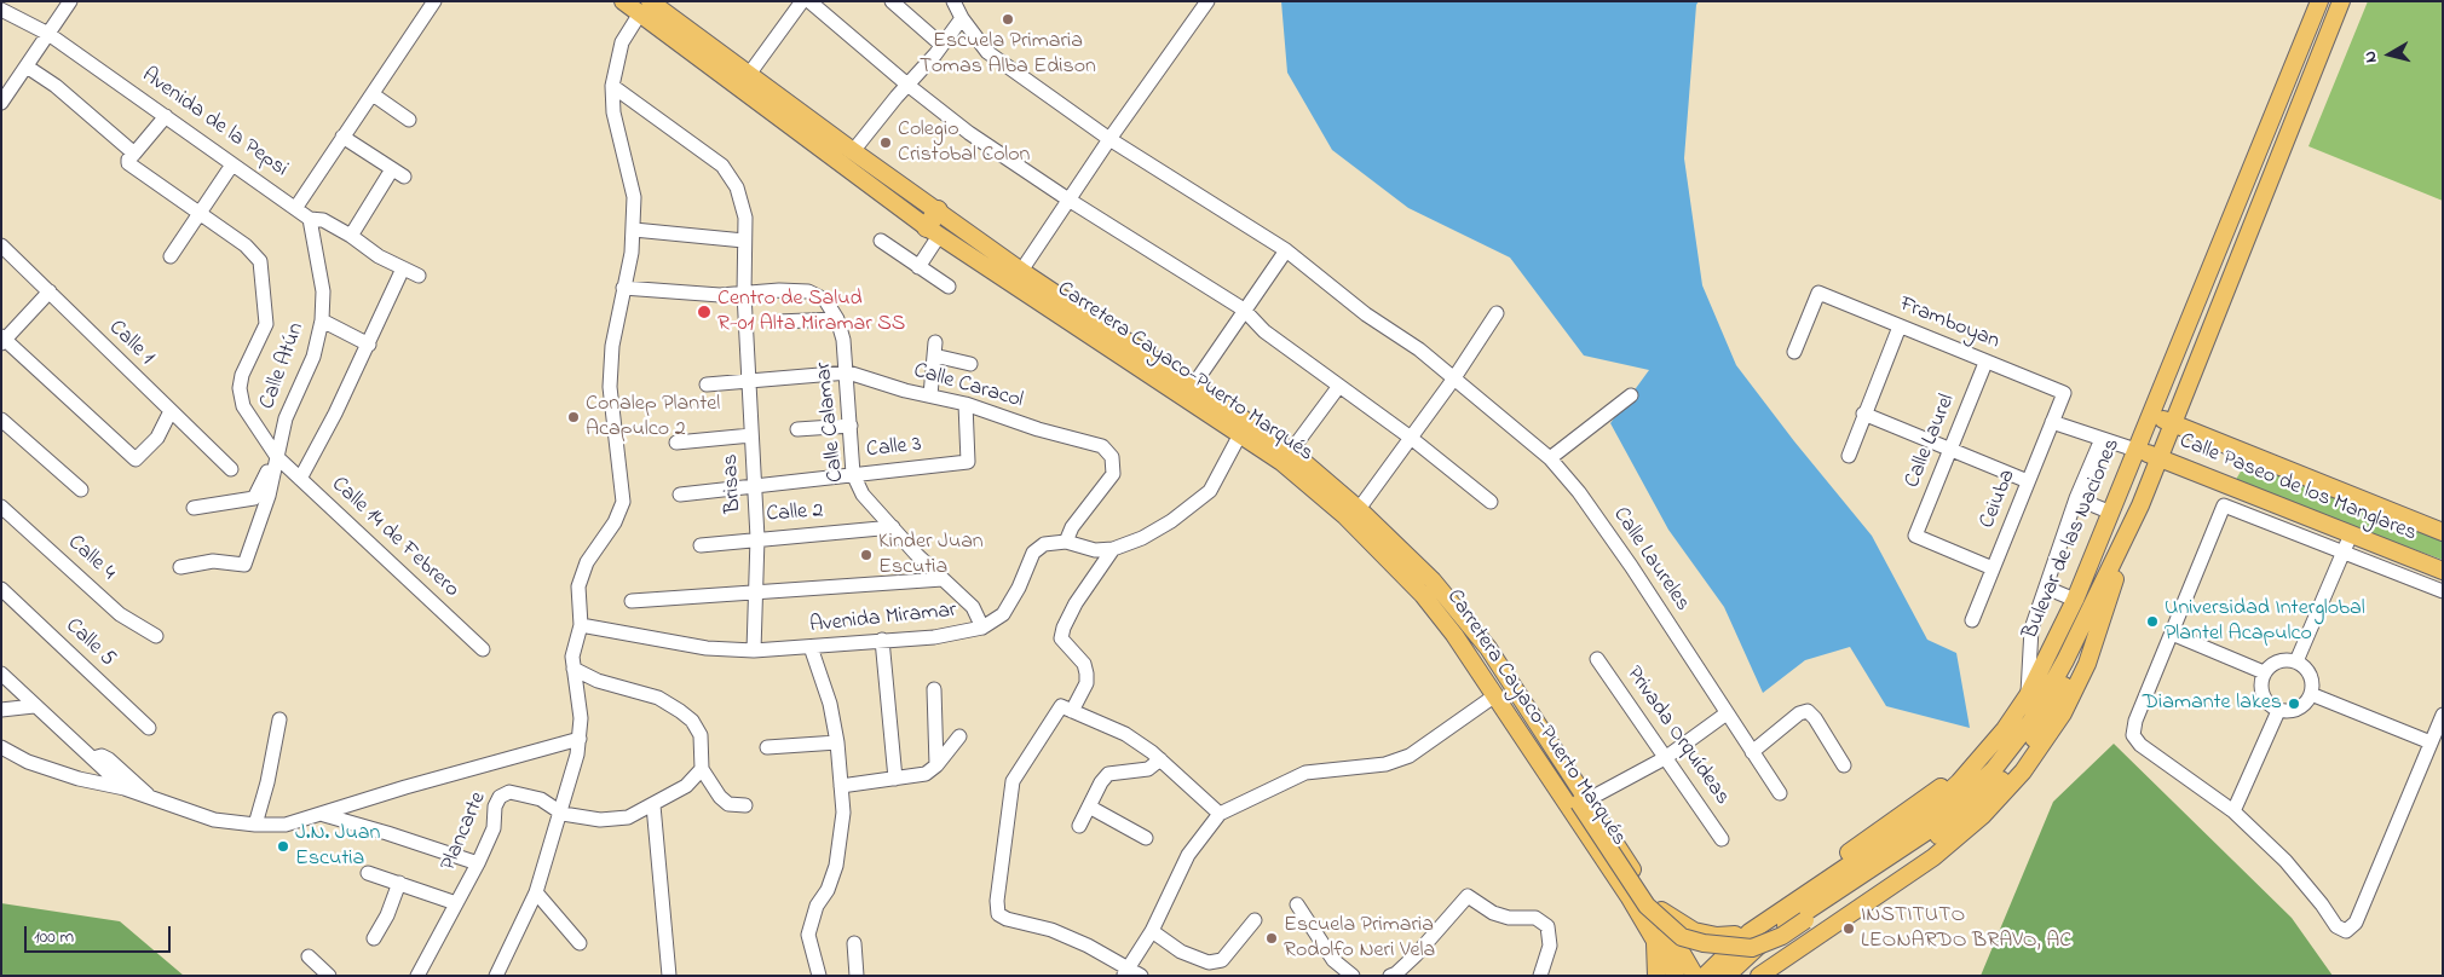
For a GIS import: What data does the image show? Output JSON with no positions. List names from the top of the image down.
{
  "streets": {
    "main road": ["Carretera Cayaco-Puerto Marqués", "Calle Paseo de los Manglares", "Bulevar de las Naciones"],
    "street": [
      "Avenida de la Pepsi",
      "Framboyan",
      "Calle 1",
      "Calle Atún",
      "Calle Caracol",
      "Calle Calamar",
      "Calle Laurel",
      "Calle 3",
      "Brisas",
      "Ceiuba",
      "Calle 2",
      "Calle 14 de Febrero",
      "Calle 4",
      "Calle Laureles",
      "Avenida Miramar",
      "Calle 5",
      "Privada Orquídeas",
      "Plancarte"
    ]
  },
  "crossings": [
    ["Avenida de la Pepsi", "Calle Atún"],
    ["Framboyan", "Calle Laurel"],
    ["Framboyan", "Ceiuba"],
    ["Calle Atún", "Calle 14 de Febrero"],
    ["Carretera Cayaco-Puerto Marqués", "Bulevar de las Naciones"],
    ["Carretera Cayaco-Puerto Marqués", "Avenida Miramar"],
    ["Calle Caracol", "Calle Calamar"],
    ["Calle Caracol", "Calle 3"],
    ["Calle Caracol", "Brisas"],
    ["Calle Caracol", "Avenida Miramar"],
    ["Calle Calamar", "Calle 3"],
    ["Calle Calamar", "Brisas"],
    ["Calle Calamar", "Calle 2"],
    ["Calle Calamar", "Avenida Miramar"],
    ["Calle Laurel", "Ceiuba"],
    ["Calle 3", "Brisas"],
    ["Brisas", "Calle 2"],
    ["Brisas", "Avenida Miramar"],
    ["Calle Paseo de los Manglares", "Bulevar de las Naciones"]
  ],
  "places": [
    "Escuela Primaria Tomas Alba Edison",
    "Colegio Cristobal Colon",
    "Centro de Salud R-01 Alta Miramar SS",
    "Conalep Plantel Acapulco 2",
    "Kinder Juan Escutia",
    "Universidad Interglobal Plantel Acapulco",
    "Diamante lakes",
    "J.N. Juan Escutia",
    "INSTITUTO LEONARDO BRAVO, AC",
    "Escuela Primaria Rodolfo Neri Vela"
  ],
  "scale_bar": "100 m",
  "north": "left"
}
